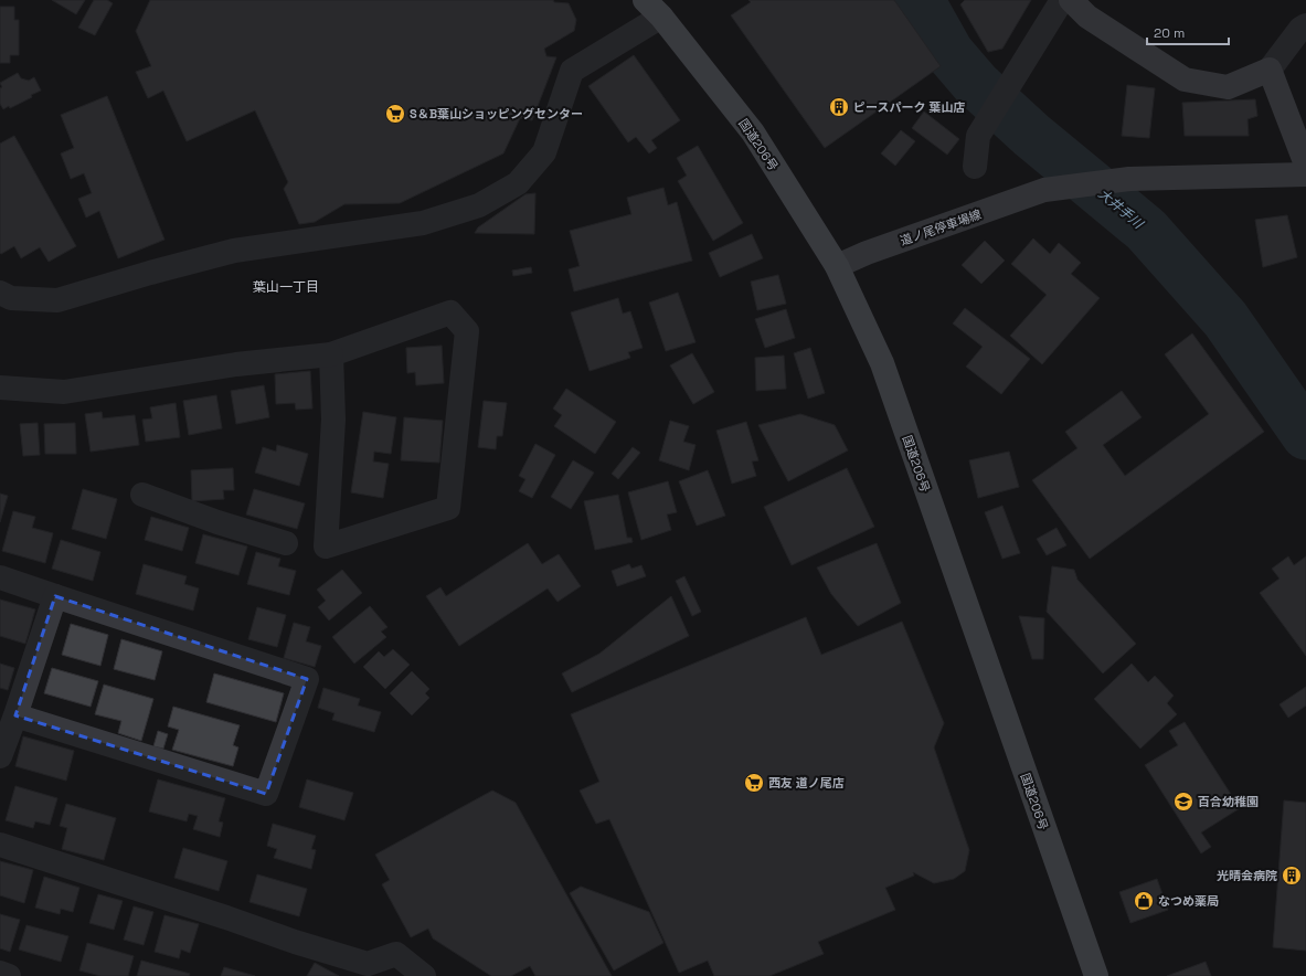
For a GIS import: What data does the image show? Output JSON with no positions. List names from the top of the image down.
{
  "streets": {
    "highway": ["国道206号"],
    "main road": ["道ノ尾停車場線"]
  },
  "crossings": [
    ["国道206号", "道ノ尾停車場線"]
  ],
  "districts": ["葉山一丁目"],
  "water": ["大井手川"],
  "places": {
    "building": ["ピースパーク 葉山店", "光晴会病院"],
    "supermarket": ["S＆B葉山ショッピングセンター", "西友 道ノ尾店"],
    "school or university": ["百合幼稚園"],
    "shop": ["なつめ薬局"]
  },
  "scale_bar": "20 m"
}
